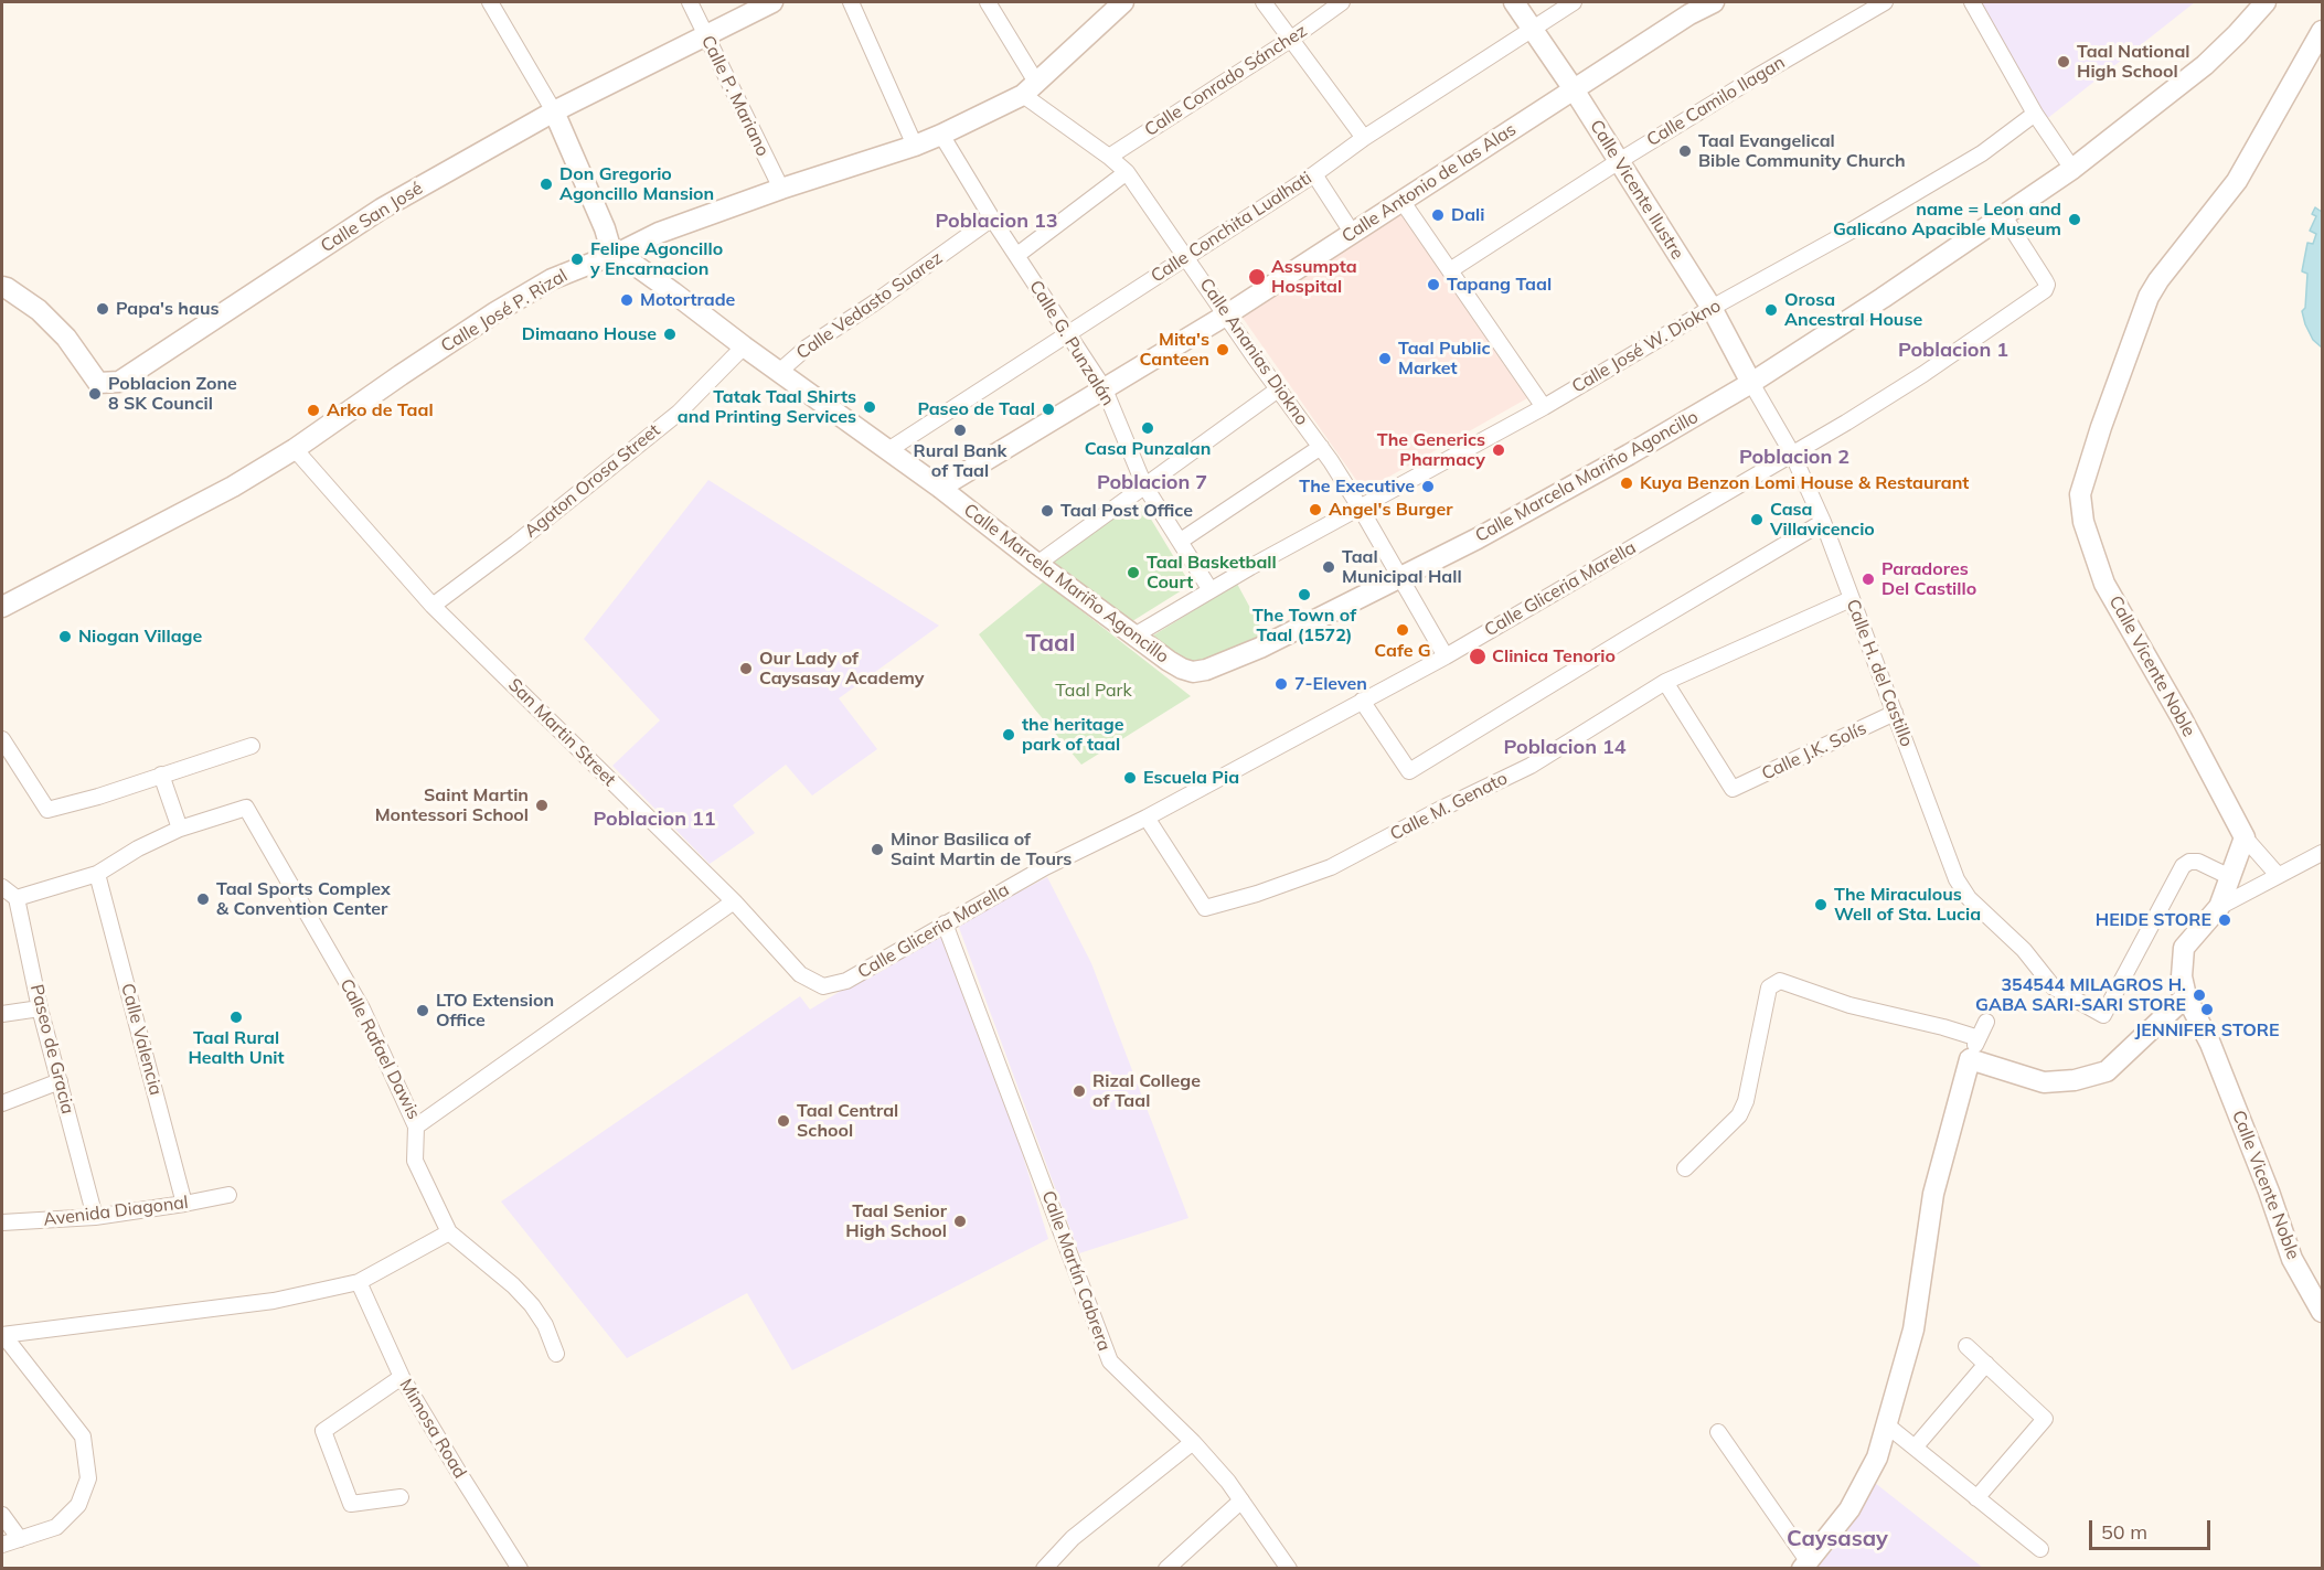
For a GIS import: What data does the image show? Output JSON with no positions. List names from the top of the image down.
{
  "streets": {
    "main road": [
      "Calle Antonio de las Alas",
      "Calle Vicente Ilustre",
      "Calle San José",
      "Calle José P. Rizal",
      "Calle Marcela Mariño Agoncillo",
      "Calle Vicente Noble"
    ],
    "street": [
      "Calle Conrado Sánchez",
      "Calle P. Mariano",
      "Calle Camilo Ilagan",
      "Calle Conchita Lualhati",
      "Calle Vedasto Suarez",
      "Calle G. Punzalán",
      "Calle José W. Diokno",
      "Calle Ananias Diokno",
      "Agaton Orosa Street",
      "Calle Gliceria Marella",
      "Calle H. del Castillo",
      "San Martin Street",
      "Calle J.K. Solís",
      "Calle M. Genato",
      "Calle Valencia",
      "Paseo de Gracia",
      "Calle Rafael Dawis",
      "Avenida Diagonal",
      "Calle Martín Cabrera",
      "Mimosa Road"
    ]
  },
  "crossings": [
    ["Calle Conrado Sánchez", "Calle Ananias Diokno"],
    ["Calle P. Mariano", "Calle San José"],
    ["Calle P. Mariano", "Calle José P. Rizal"],
    ["Calle Camilo Ilagan", "Calle Vicente Ilustre"],
    ["Calle Antonio de las Alas", "Calle Vicente Ilustre"],
    ["Calle Antonio de las Alas", "Calle G. Punzalán"],
    ["Calle Antonio de las Alas", "Calle Ananias Diokno"],
    ["Calle Antonio de las Alas", "Calle Marcela Mariño Agoncillo"],
    ["Calle Vicente Ilustre", "Calle Conchita Lualhati"],
    ["Calle Vicente Ilustre", "Calle José W. Diokno"],
    ["Calle Vicente Ilustre", "Calle Marcela Mariño Agoncillo"],
    ["Calle Vicente Ilustre", "Calle H. del Castillo"],
    ["Calle Conchita Lualhati", "Calle G. Punzalán"],
    ["Calle Conchita Lualhati", "Calle Ananias Diokno"],
    ["Calle Conchita Lualhati", "Calle Marcela Mariño Agoncillo"],
    ["Calle Vedasto Suarez", "Calle G. Punzalán"],
    ["Calle Vedasto Suarez", "Calle Marcela Mariño Agoncillo"],
    ["Calle José P. Rizal", "Calle G. Punzalán"],
    ["Calle José P. Rizal", "Calle Ananias Diokno"],
    ["Calle José P. Rizal", "Calle Marcela Mariño Agoncillo"],
    ["Calle José P. Rizal", "San Martin Street"],
    ["Calle G. Punzalán", "Calle José W. Diokno"],
    ["Calle José W. Diokno", "Calle Ananias Diokno"],
    ["Calle José W. Diokno", "Calle Marcela Mariño Agoncillo"],
    ["Calle Ananias Diokno", "Calle Marcela Mariño Agoncillo"],
    ["Calle Ananias Diokno", "Calle Gliceria Marella"],
    ["Calle Marcela Mariño Agoncillo", "Agaton Orosa Street"],
    ["Calle Marcela Mariño Agoncillo", "Calle Gliceria Marella"],
    ["Calle Marcela Mariño Agoncillo", "Calle H. del Castillo"],
    ["Agaton Orosa Street", "San Martin Street"],
    ["Calle Gliceria Marella", "Calle H. del Castillo"],
    ["Calle Gliceria Marella", "San Martin Street"],
    ["Calle Gliceria Marella", "Calle M. Genato"],
    ["Calle Gliceria Marella", "Calle Martín Cabrera"],
    ["Calle Vicente Noble", "Calle H. del Castillo"],
    ["Calle H. del Castillo", "Calle J.K. Solís"],
    ["Calle H. del Castillo", "Calle M. Genato"],
    ["San Martin Street", "Calle Rafael Dawis"],
    ["Calle J.K. Solís", "Calle M. Genato"],
    ["Calle Valencia", "Calle Rafael Dawis"],
    ["Calle Valencia", "Avenida Diagonal"],
    ["Paseo de Gracia", "Calle Rafael Dawis"],
    ["Paseo de Gracia", "Avenida Diagonal"]
  ],
  "districts": [
    "Poblacion 13",
    "Poblacion 1",
    "Poblacion 2",
    "Poblacion 7",
    "Taal",
    "Poblacion 14",
    "Poblacion 11",
    "Caysasay"
  ],
  "parks": ["Taal Park"],
  "places": [
    "Taal National High School",
    "Taal Evangelical Bible Community Church",
    "Don Gregorio Agoncillo Mansion",
    "Dali",
    "name = Leon and Galicano Apacible Museum",
    "Felipe Agoncillo y Encarnacion",
    "Assumpta Hospital",
    "Tapang Taal",
    "Motortrade",
    "Papa's haus",
    "Orosa Ancestral House",
    "Dimaano House",
    "Mita's Canteen",
    "Taal Public Market",
    "Poblacion Zone 8 SK Council",
    "Tatak Taal Shirts and Printing Services",
    "Paseo de Taal",
    "Arko de Taal",
    "Casa Punzalan",
    "Rural Bank of Taal",
    "The Generics Pharmacy",
    "Kuya Benzon Lomi House & Restaurant",
    "The Executive",
    "Angel's Burger",
    "Taal Post Office",
    "Casa Villavicencio",
    "Taal Municipal Hall",
    "Taal Basketball Court",
    "Paradores Del Castillo",
    "The Town of Taal (1572)",
    "Cafe G",
    "Niogan Village",
    "Clinica Tenorio",
    "Our Lady of Caysasay Academy",
    "7-Eleven",
    "the heritage park of taal",
    "Escuela Pia",
    "Saint Martin Montessori School",
    "Minor Basilica of Saint Martin de Tours",
    "Taal Sports Complex & Convention Center",
    "The Miraculous Well of Sta. Lucia",
    "HEIDE STORE",
    "354544 MILAGROS H. GABA SARI-SARI STORE",
    "JENNIFER STORE",
    "LTO Extension Office",
    "Taal Rural Health Unit",
    "Rizal College of Taal",
    "Taal Central School",
    "Taal Senior High School"
  ],
  "scale_bar": "50 m"
}
